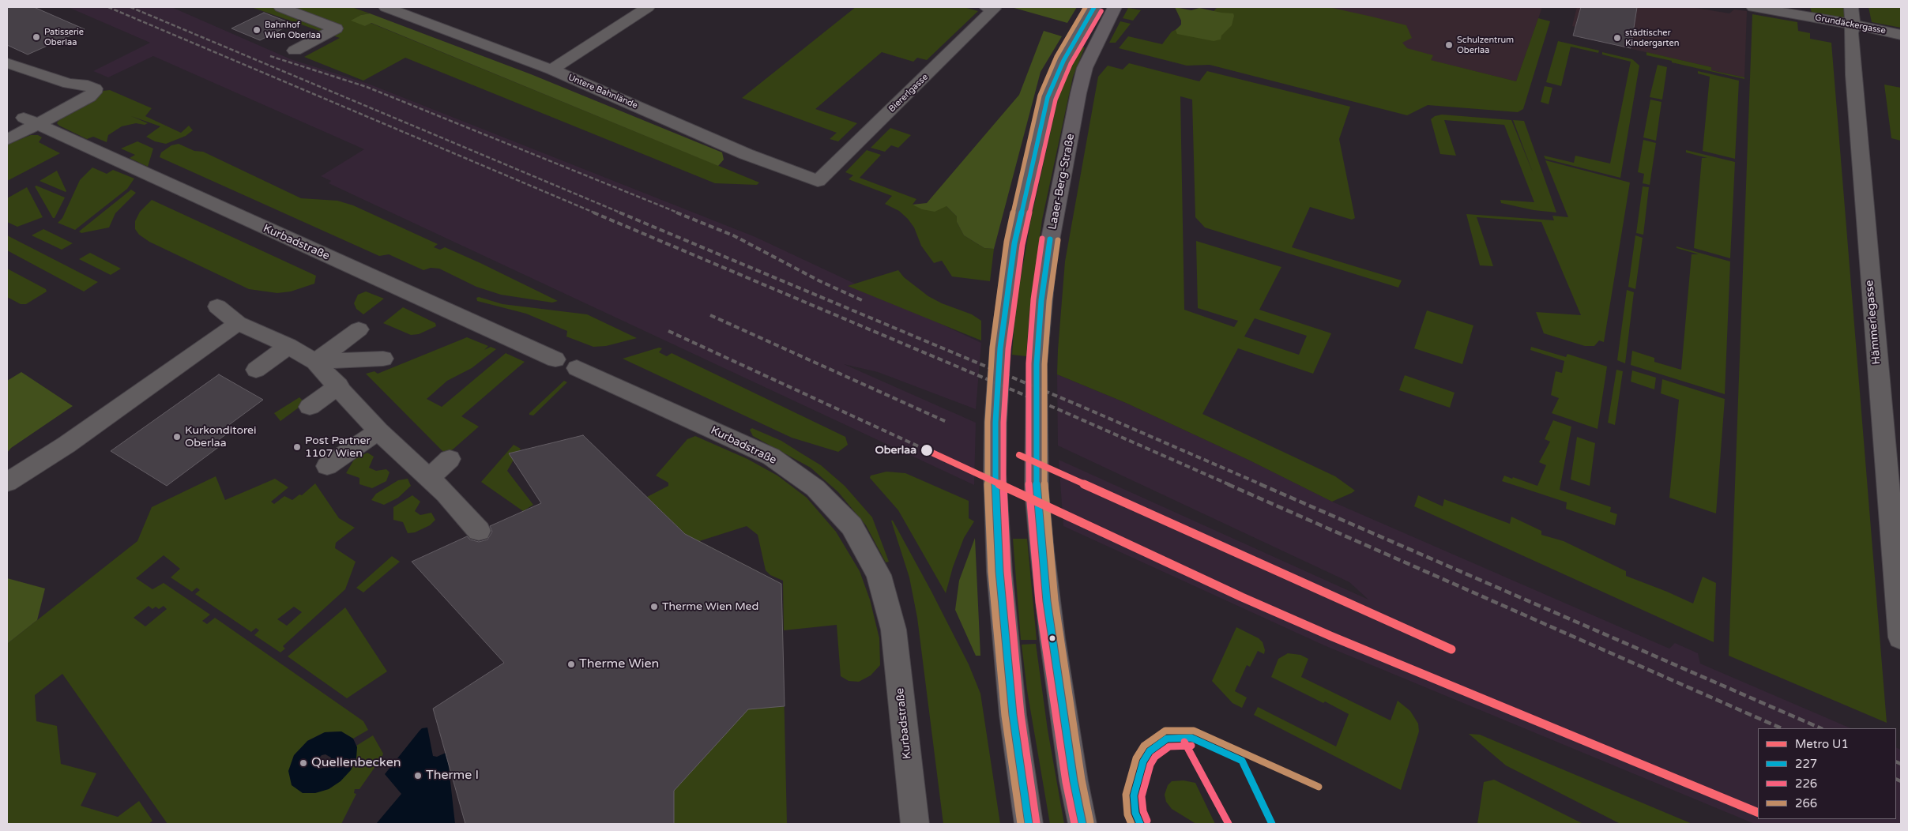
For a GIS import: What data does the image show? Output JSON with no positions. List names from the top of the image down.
{
  "streets": {
    "main road": ["Laaer-Berg-Straße"],
    "street": [
      "Grundäckergasse",
      "Untere Bahnlände",
      "Biererlgasse",
      "Kurbadstraße",
      "Hämmerlegasse"
    ]
  },
  "crossings": [
    ["Grundäckergasse", "Hämmerlegasse"],
    ["Untere Bahnlände", "Biererlgasse"]
  ],
  "places": [
    "Bahnhof Wien Oberlaa",
    "Patisserie Oberlaa",
    "städtischer Kindergarten",
    "Schulzentrum Oberlaa",
    "Kurkonditorei Oberlaa",
    "Post Partner 1107 Wien",
    "Oberlaa",
    "Therme Wien Med",
    "Therme Wien",
    "Quellenbecken",
    "Therme I"
  ],
  "lines": [
    "transit line 227",
    "transit line 266",
    "transit line 226",
    "metro line U1"
  ],
  "legend": [
    "Metro U1",
    "227",
    "226",
    "266"
  ]
}
